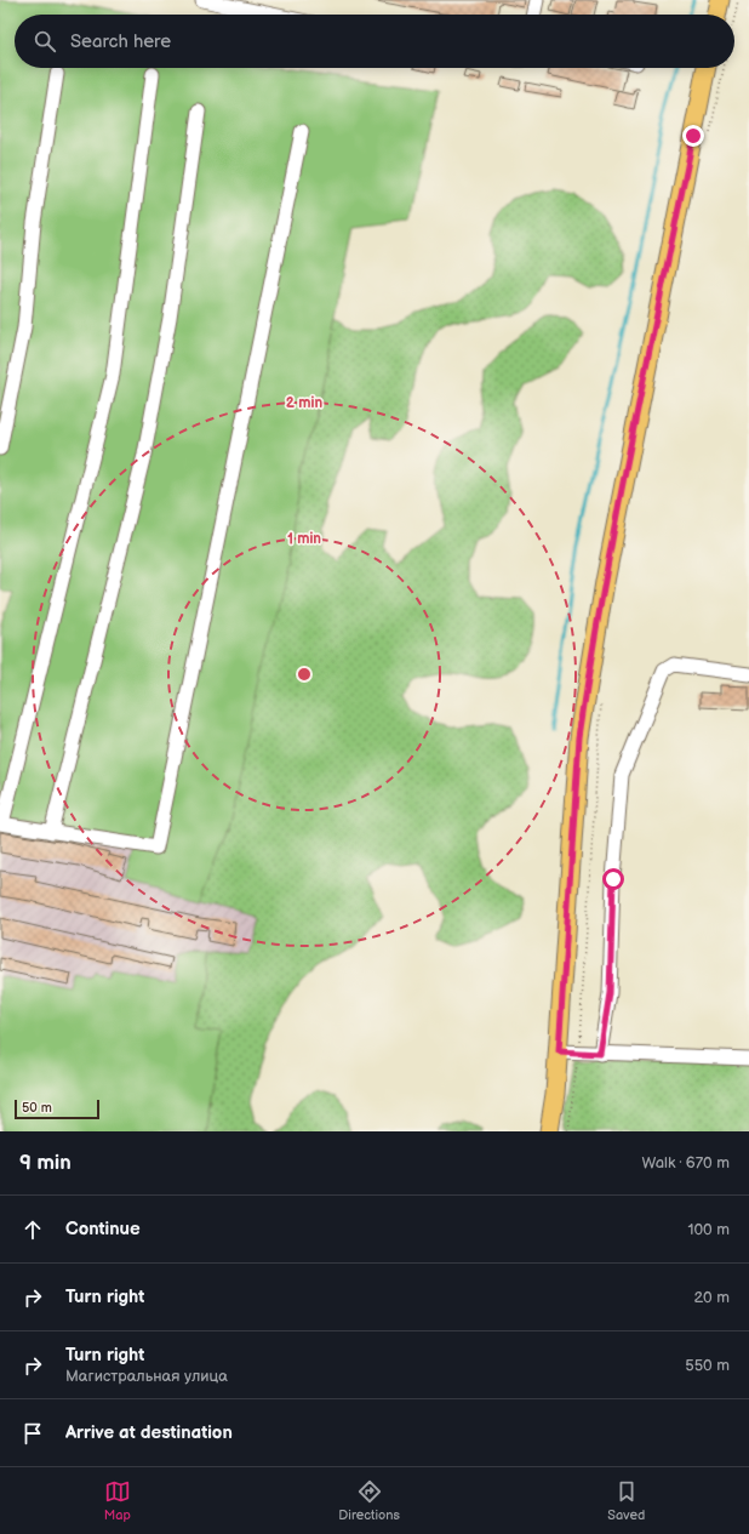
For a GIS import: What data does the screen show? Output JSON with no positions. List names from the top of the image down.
{
  "scale_bar": "50 m",
  "page": {
    "search": "Search here",
    "scale": "50 m",
    "heading": ["9 min", "Walk · 670 m"],
    "list": [
      ["Continue", "100 m"],
      ["Turn right", "20 m"],
      ["Turn right", "Магистральная улица", "550 m"],
      "Arrive at destination"
    ],
    "nav": ["Map", "Directions", "Saved"]
  },
  "rings": ["2 min", "1 min"]
}
